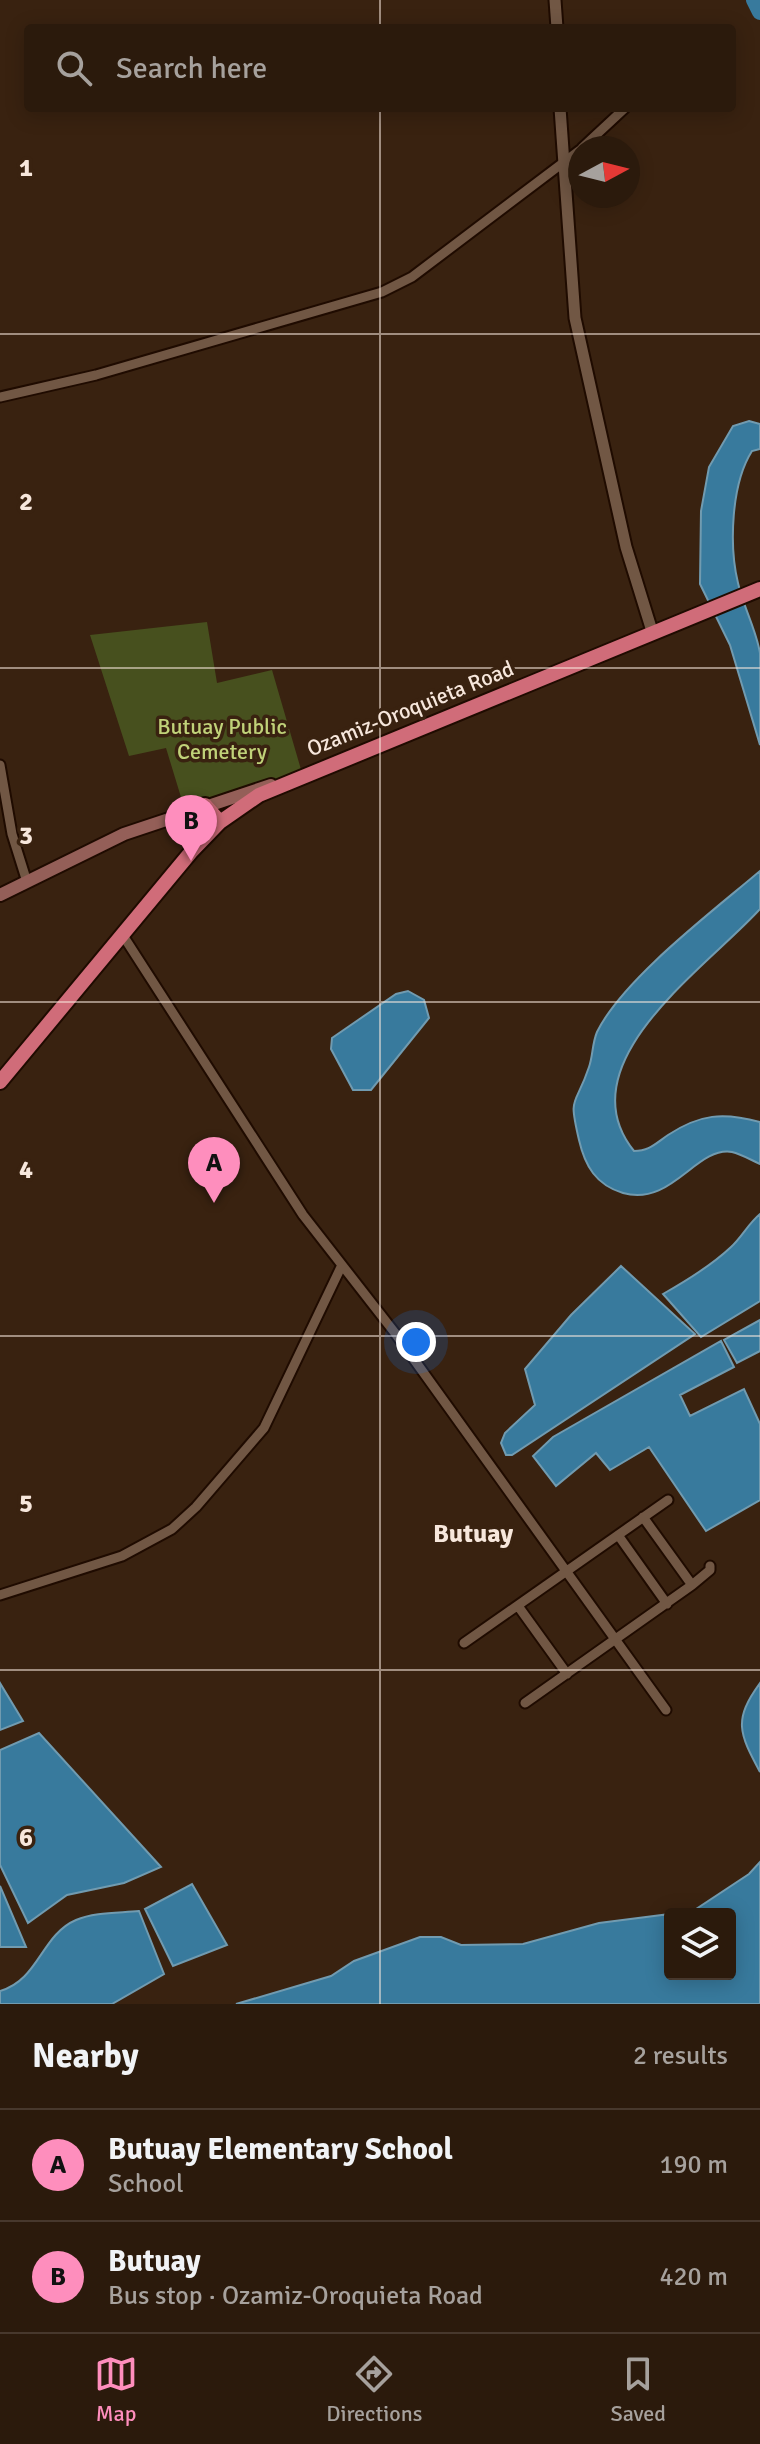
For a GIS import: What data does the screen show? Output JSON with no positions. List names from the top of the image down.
{
  "streets": {
    "highway": ["Ozamiz-Oroquieta Road"]
  },
  "districts": ["Butuay"],
  "parks": ["Butuay Public Cemetery"],
  "north": "right",
  "page": {
    "search": "Search here",
    "pins": ["B", "A"],
    "heading": ["Nearby", "2 results"],
    "list": [
      {
        "mark": "A",
        "name": "Butuay Elementary School",
        "note": "School",
        "value": "190 m"
      },
      {
        "mark": "B",
        "name": "Butuay",
        "note": "Bus stop · Ozamiz-Oroquieta Road",
        "value": "420 m"
      }
    ],
    "nav": ["Map", "Directions", "Saved"]
  },
  "grid": {
    "rows": [
      "1",
      "2",
      "3",
      "4",
      "5",
      "6"
    ]
  }
}
